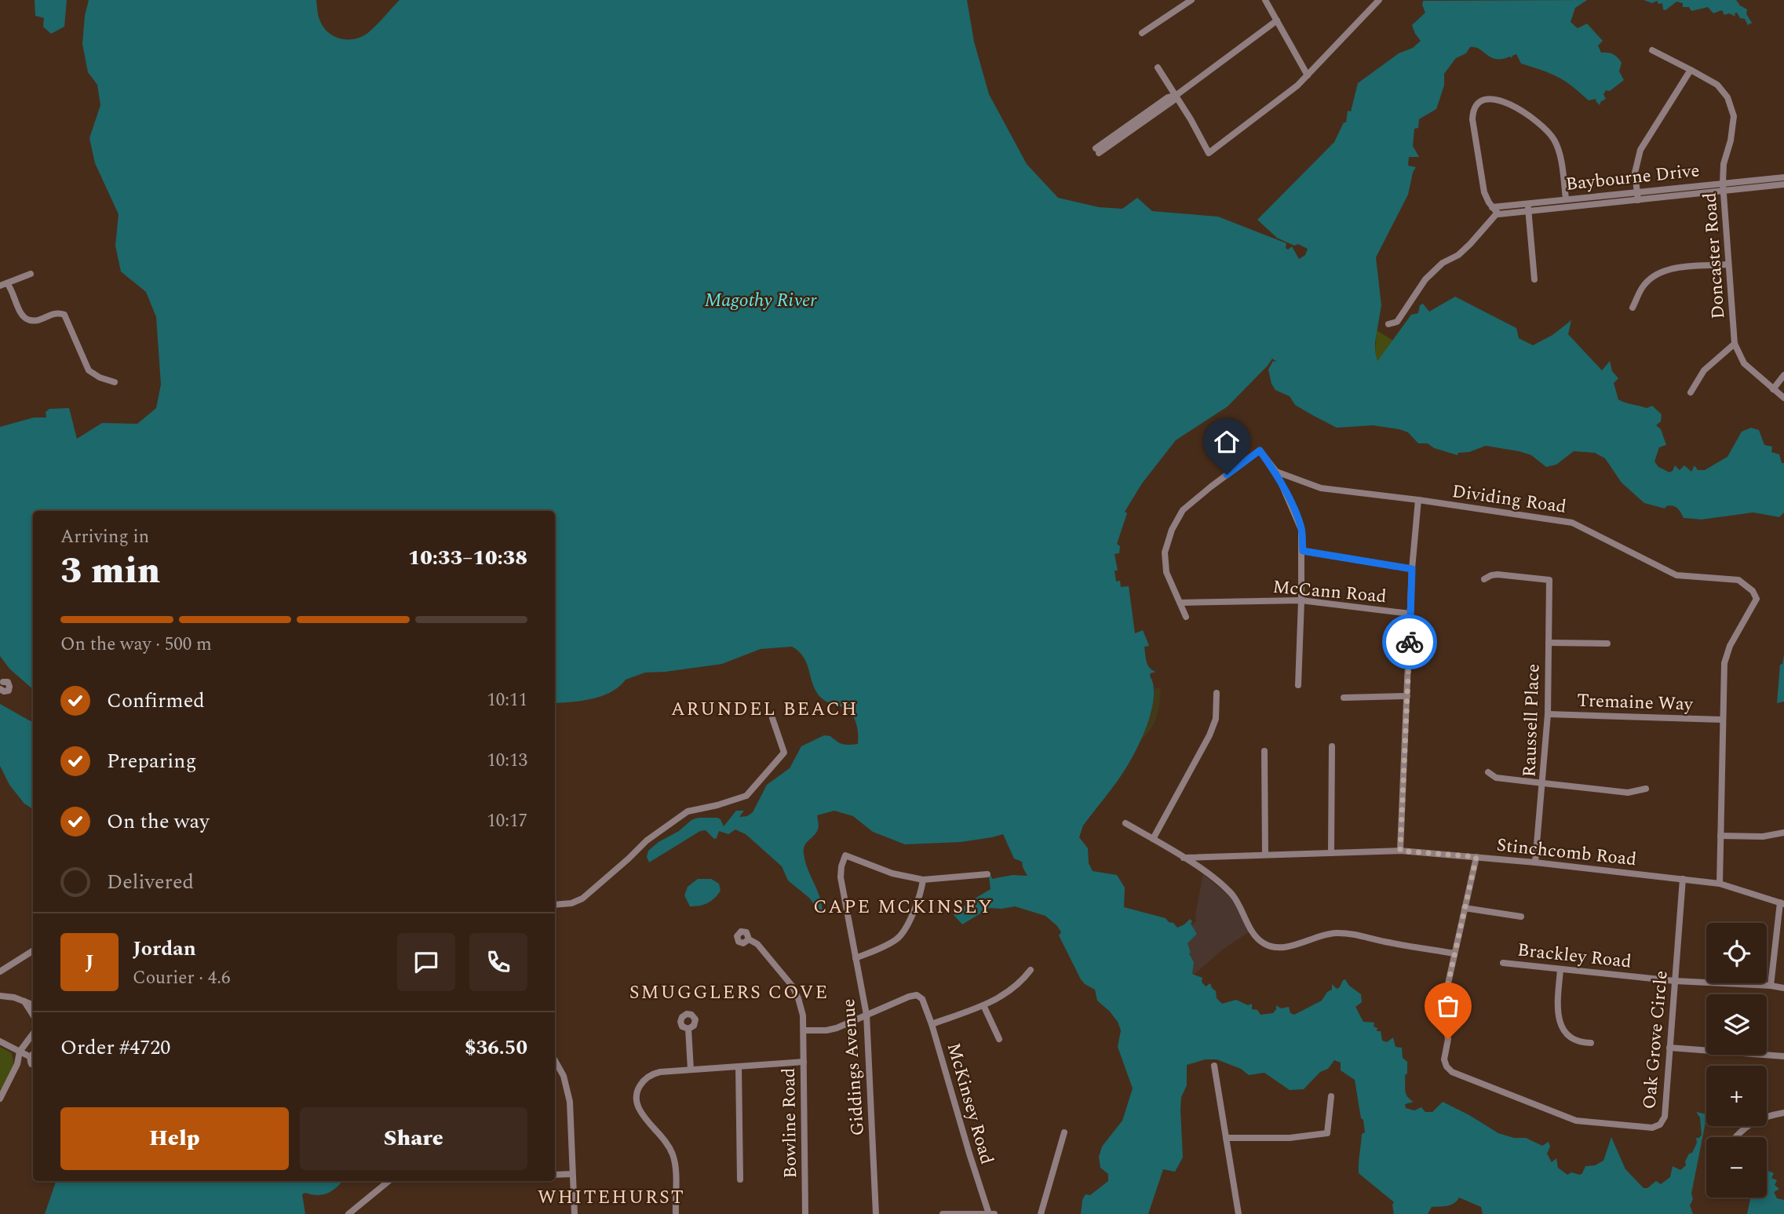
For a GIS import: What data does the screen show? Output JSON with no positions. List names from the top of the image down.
{
  "streets": {
    "street": [
      "Baybourne Drive",
      "Doncaster Road",
      "Dividing Road",
      "McCann Road",
      "Tremaine Way",
      "Raussell Place",
      "Stinchcomb Road",
      "Brackley Road",
      "Oak Grove Circle",
      "Giddings Avenue",
      "McKinsey Road",
      "Bowline Road"
    ]
  },
  "crossings": [
    ["Baybourne Drive", "Doncaster Road"],
    ["Dividing Road", "Tremaine Way"],
    ["Dividing Road", "Stinchcomb Road"],
    ["Tremaine Way", "Raussell Place"],
    ["Raussell Place", "Stinchcomb Road"],
    ["Stinchcomb Road", "Oak Grove Circle"],
    ["Brackley Road", "Oak Grove Circle"],
    ["Giddings Avenue", "McKinsey Road"]
  ],
  "districts": [
    "ARUNDEL BEACH",
    "CAPE MCKINSEY",
    "SMUGGLERS COVE",
    "WHITEHURST"
  ],
  "water": ["Magothy River"],
  "page": {
    "heading": ["3 min", "Arriving in", "10:33–10:38"],
    "panel": [
      "Jordan",
      "Courier · 4.6",
      "Order #4720",
      "$36.50"
    ],
    "bar": "On the way · 500 m",
    "list": [
      ["Confirmed", "10:11"],
      ["Preparing", "10:13"],
      ["On the way", "10:17"],
      "Delivered"
    ],
    "map_buttons": ["+", "−"],
    "round": "J",
    "buttons": ["Help", "Share"]
  }
}
